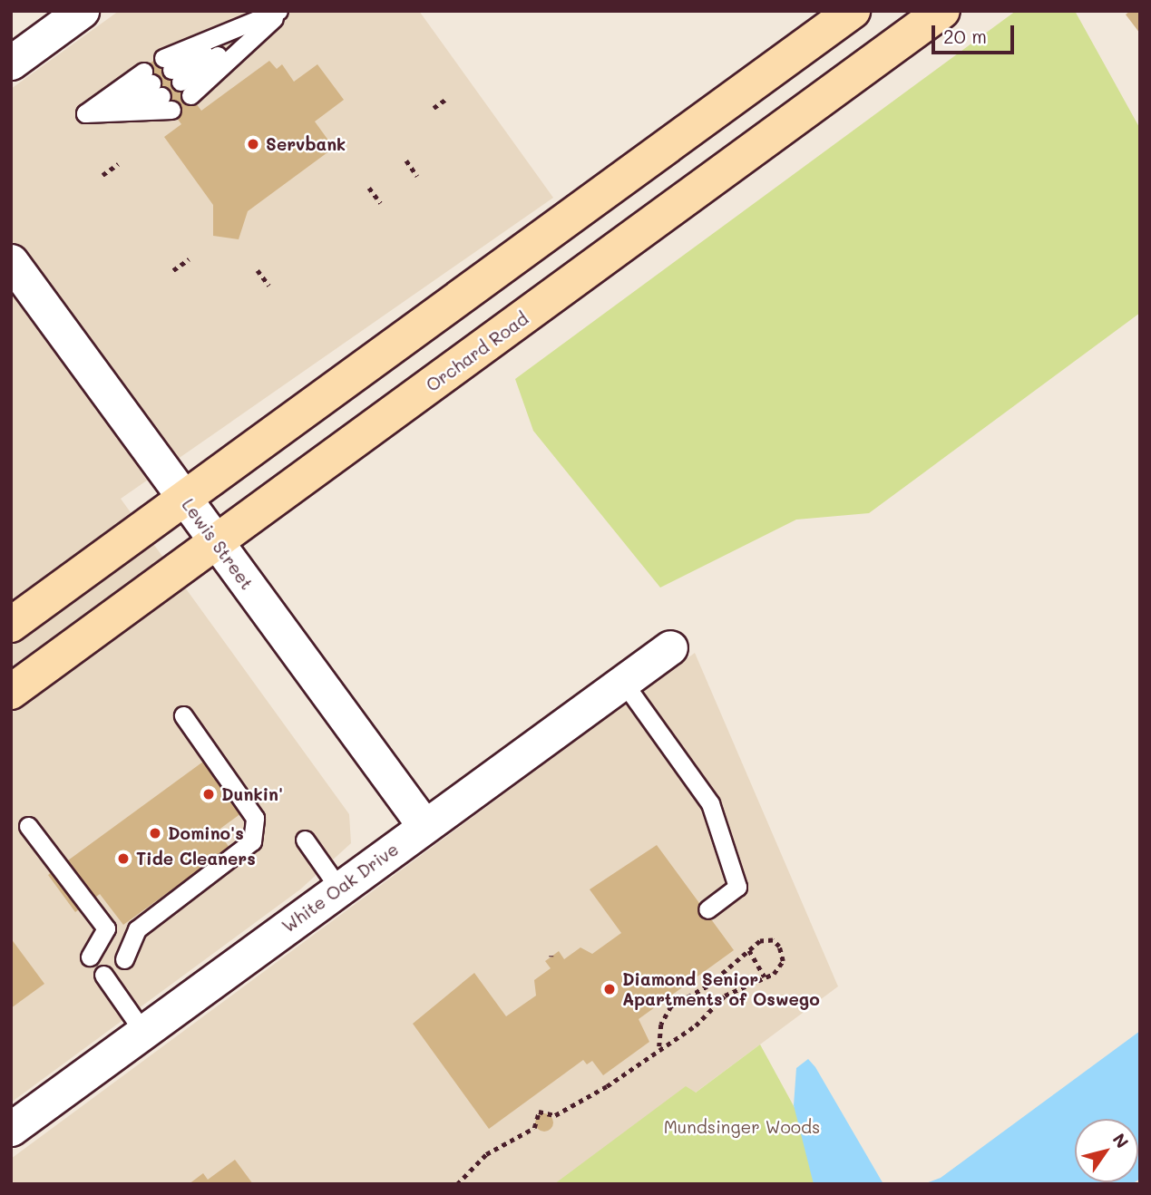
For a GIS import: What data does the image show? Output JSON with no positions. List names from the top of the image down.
{
  "streets": {
    "main road": ["Orchard Road"],
    "street": ["Lewis Street", "White Oak Drive"]
  },
  "crossings": [
    ["Orchard Road", "Lewis Street"],
    ["Lewis Street", "White Oak Drive"]
  ],
  "parks": ["Mundsinger Woods"],
  "places": [
    "Servbank",
    "Dunkin'",
    "Domino's",
    "Tide Cleaners",
    "Diamond Senior Apartments of Oswego"
  ],
  "scale_bar": "20 m",
  "north": "top right"
}
